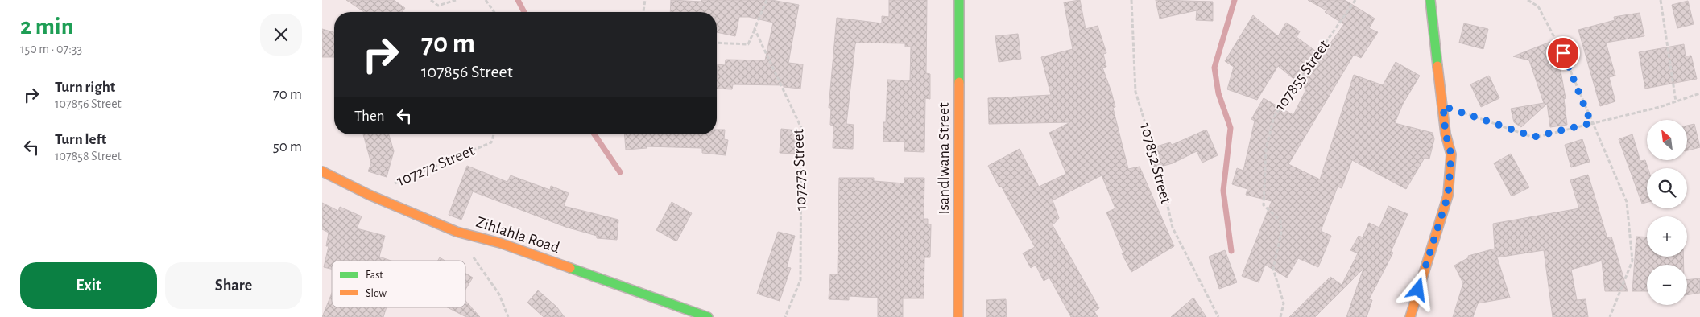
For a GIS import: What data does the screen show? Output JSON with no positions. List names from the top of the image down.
{
  "streets": {
    "street": ["Isandlwana Street", "Zihlahla Road"],
    "path": [
      "107855 Street",
      "107852 Street",
      "107272 Street",
      "107273 Street"
    ]
  },
  "crossings": [
    ["107272 Street", "Zihlahla Road"]
  ],
  "legend": ["Fast", "Slow"],
  "north": "top left",
  "page": {
    "heading": ["2 min", "150 m · 07:33"],
    "turn": ["70 m", "107856 Street"],
    "list": [
      {
        "name": "Turn right",
        "note": "107856 Street",
        "value": "70 m"
      },
      {
        "name": "Turn left",
        "note": "107858 Street",
        "value": "50 m"
      }
    ],
    "then": "Then",
    "map_buttons": ["+", "−"],
    "buttons": ["Exit", "Share"]
  }
}
